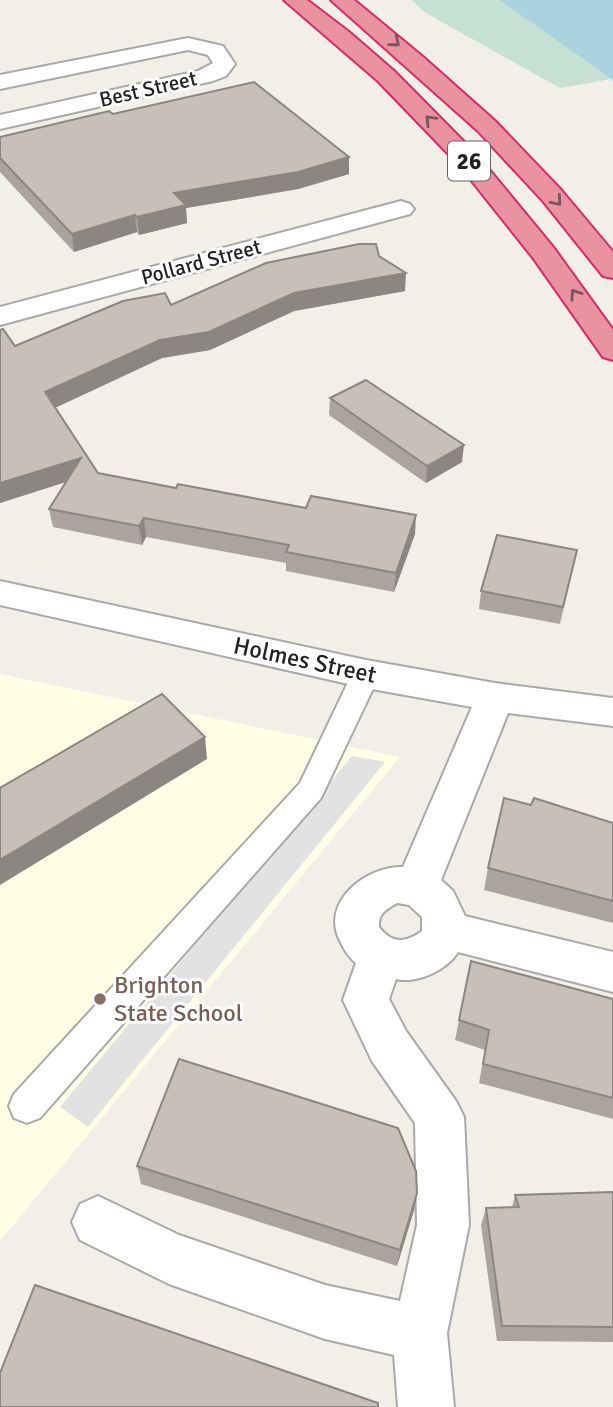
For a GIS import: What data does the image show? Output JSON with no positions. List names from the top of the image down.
{
  "streets": {
    "highway": ["26"],
    "street": ["Best Street", "Pollard Street", "Holmes Street"]
  },
  "places": ["Brighton State School"]
}
